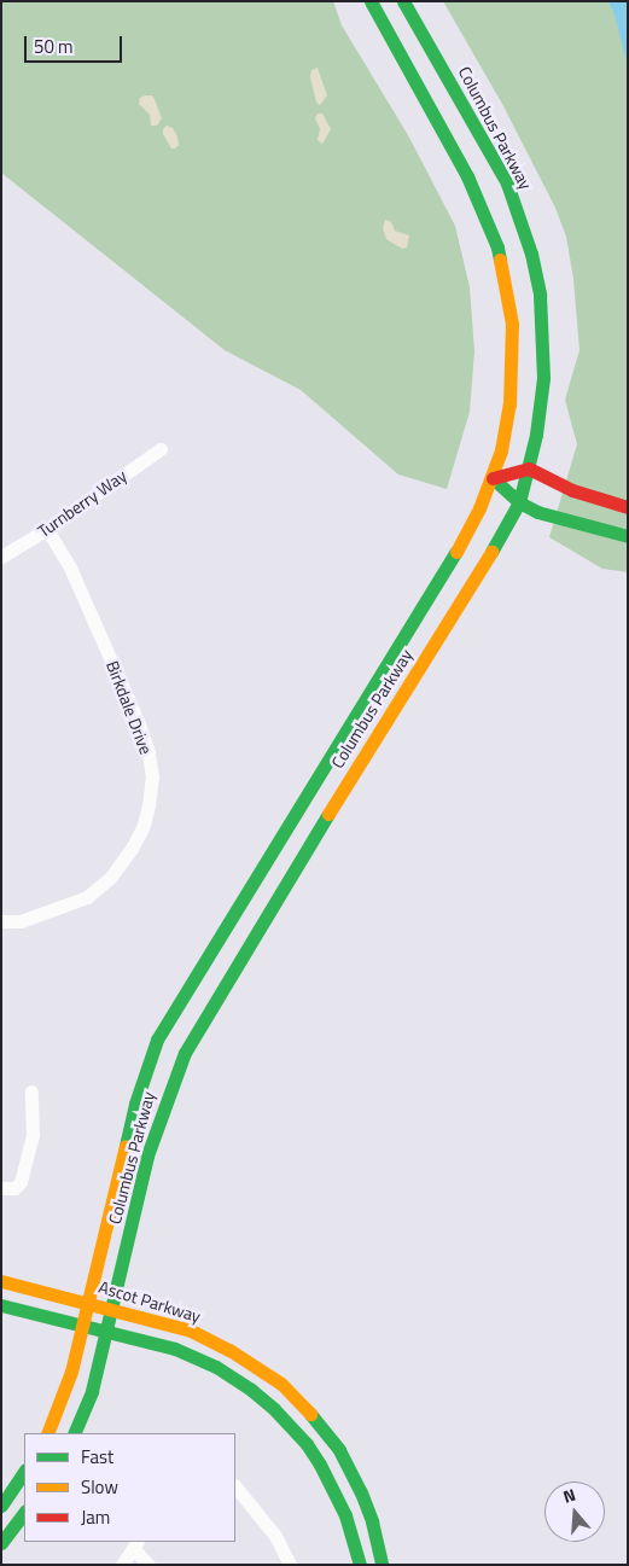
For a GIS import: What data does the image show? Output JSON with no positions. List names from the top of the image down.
{
  "streets": {
    "main road": ["Columbus Parkway", "Ascot Parkway"],
    "street": ["Turnberry Way", "Birkdale Drive"]
  },
  "crossings": [
    ["Columbus Parkway", "Ascot Parkway"],
    ["Turnberry Way", "Birkdale Drive"]
  ],
  "legend": ["Fast", "Slow", "Jam"],
  "scale_bar": "50 m",
  "north": "top"
}
